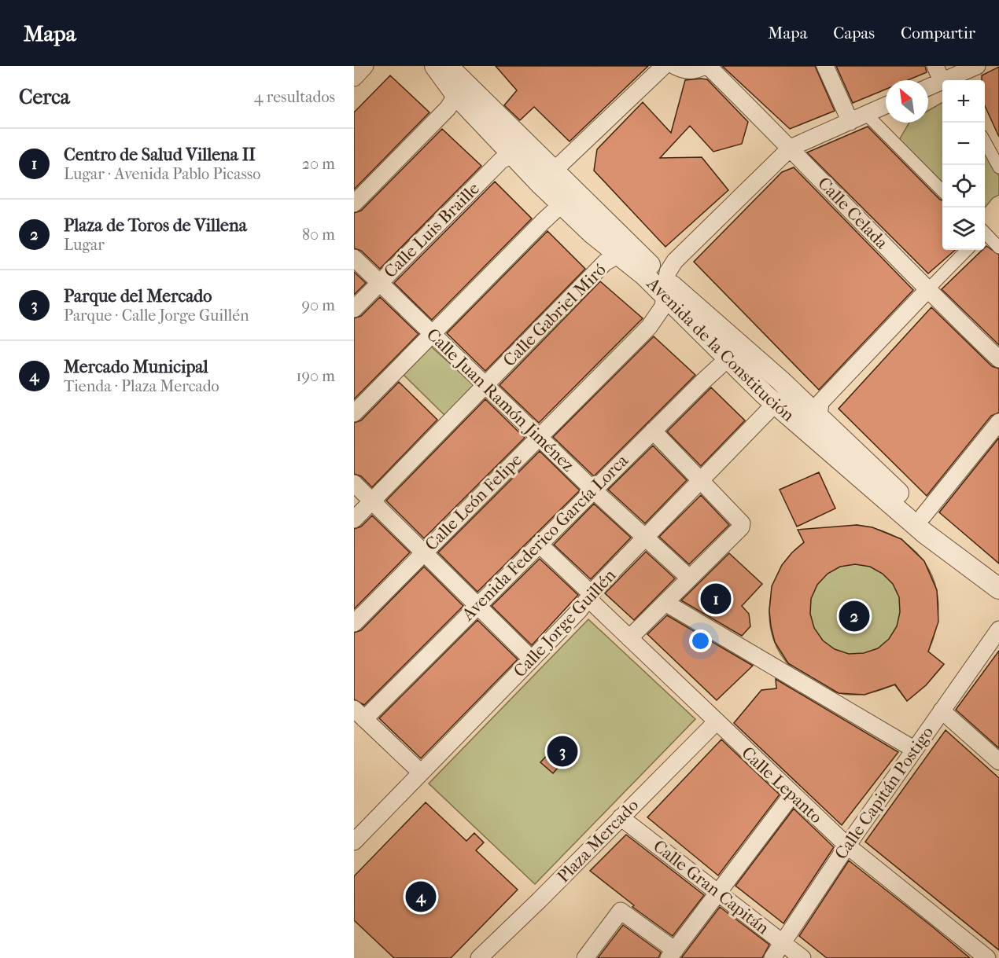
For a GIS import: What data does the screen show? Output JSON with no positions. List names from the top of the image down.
{
  "streets": {
    "street": [
      "Calle Celada",
      "Calle Luis Braille",
      "Calle Gabriel Miró",
      "Avenida de la Constitución",
      "Calle Juan Ramón Jiménez",
      "Calle León Felipe",
      "Avenida Federico García Lorca",
      "Calle Jorge Guillén",
      "Calle Lepanto",
      "Calle Capitán Postigo",
      "Plaza Mercado",
      "Calle Gran Capitán"
    ]
  },
  "crossings": [
    ["Calle Luis Braille", "Avenida de la Constitución"],
    ["Calle Luis Braille", "Calle Juan Ramón Jiménez"],
    ["Calle Gabriel Miró", "Avenida de la Constitución"],
    ["Calle Gabriel Miró", "Calle Juan Ramón Jiménez"],
    ["Avenida de la Constitución", "Calle León Felipe"],
    ["Avenida de la Constitución", "Avenida Federico García Lorca"],
    ["Avenida de la Constitución", "Calle Jorge Guillén"],
    ["Calle Juan Ramón Jiménez", "Calle León Felipe"],
    ["Calle Juan Ramón Jiménez", "Avenida Federico García Lorca"],
    ["Calle Juan Ramón Jiménez", "Calle Jorge Guillén"],
    ["Avenida Federico García Lorca", "Calle Lepanto"],
    ["Calle Jorge Guillén", "Calle Lepanto"],
    ["Calle Lepanto", "Calle Capitán Postigo"],
    ["Calle Lepanto", "Plaza Mercado"],
    ["Calle Capitán Postigo", "Calle Gran Capitán"],
    ["Plaza Mercado", "Calle Gran Capitán"]
  ],
  "north": "top left",
  "page": {
    "header": "Mapa",
    "nav": ["Mapa", "Capas", "Compartir"],
    "heading": ["Cerca", "4 resultados"],
    "map_buttons": ["+", "−"],
    "list": [
      {
        "mark": "1",
        "name": "Centro de Salud Villena II",
        "note": "Lugar · Avenida Pablo Picasso",
        "value": "20 m"
      },
      {
        "mark": "2",
        "name": "Plaza de Toros de Villena",
        "note": "Lugar",
        "value": "80 m"
      },
      {
        "mark": "3",
        "name": "Parque del Mercado",
        "note": "Parque · Calle Jorge Guillén",
        "value": "90 m"
      },
      {
        "mark": "4",
        "name": "Mercado Municipal",
        "note": "Tienda · Plaza Mercado",
        "value": "190 m"
      }
    ],
    "pins": [
      "1",
      "2",
      "3",
      "4"
    ]
  }
}
